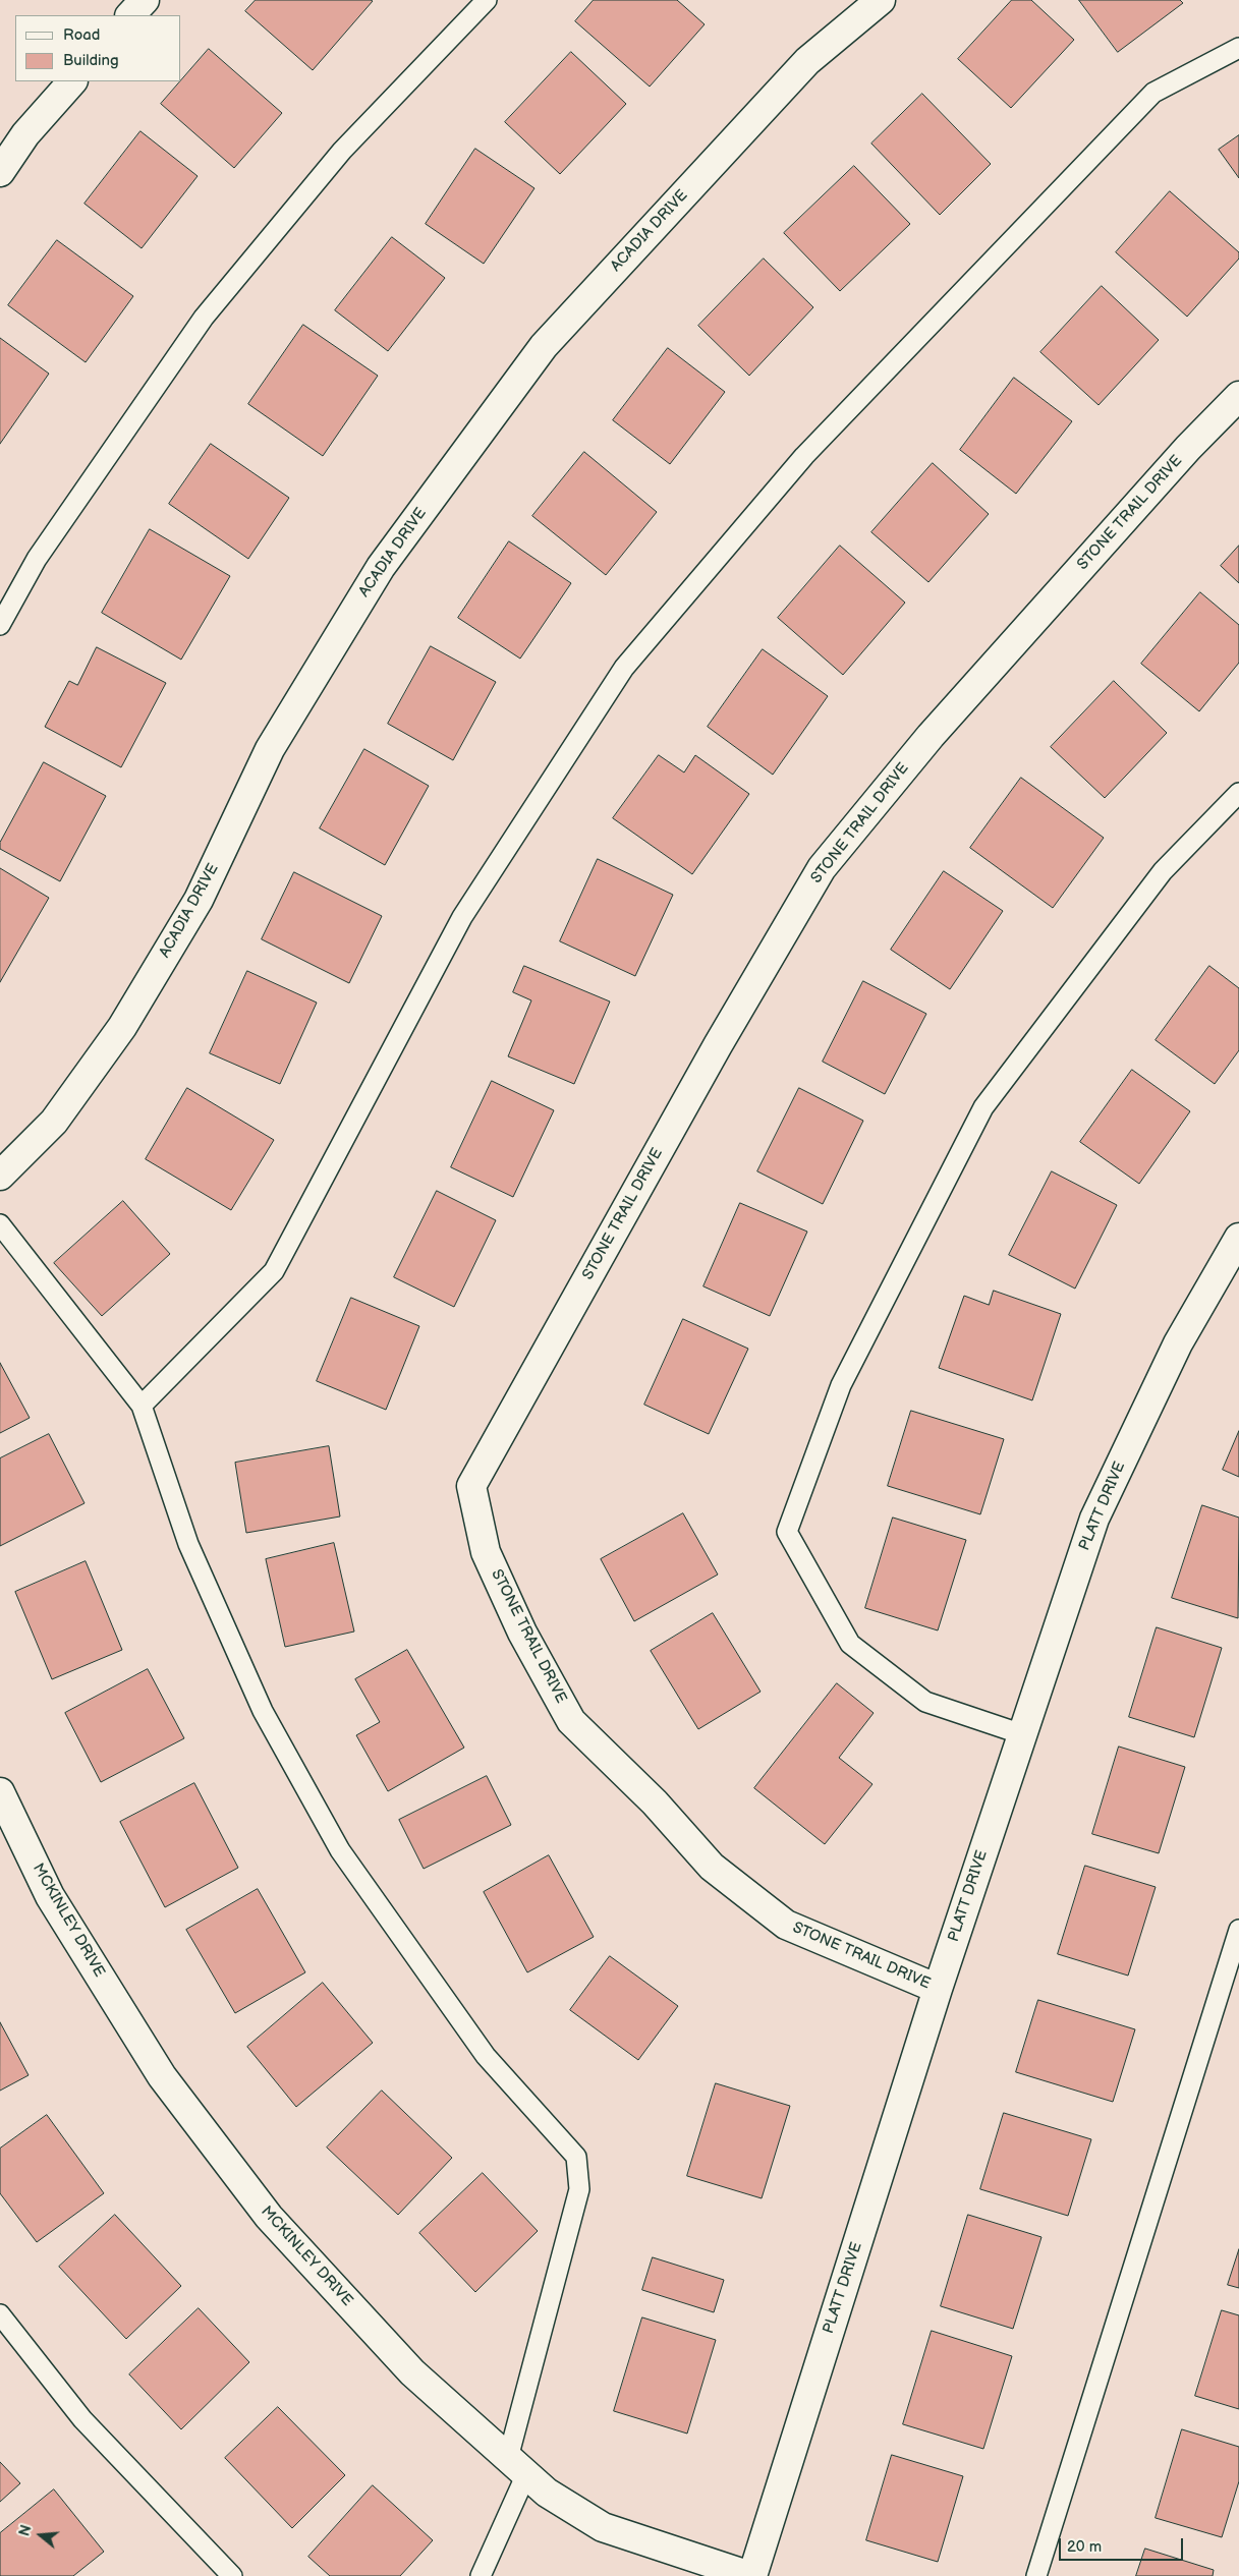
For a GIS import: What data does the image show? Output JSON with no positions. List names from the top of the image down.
{
  "streets": {
    "street": [
      "ACADIA DRIVE",
      "STONE TRAIL DRIVE",
      "PLATT DRIVE",
      "MCKINLEY DRIVE"
    ]
  },
  "crossings": [
    ["STONE TRAIL DRIVE", "PLATT DRIVE"],
    ["PLATT DRIVE", "MCKINLEY DRIVE"]
  ],
  "legend": ["Road", "Building"],
  "scale_bar": "20 m",
  "north": "left"
}
